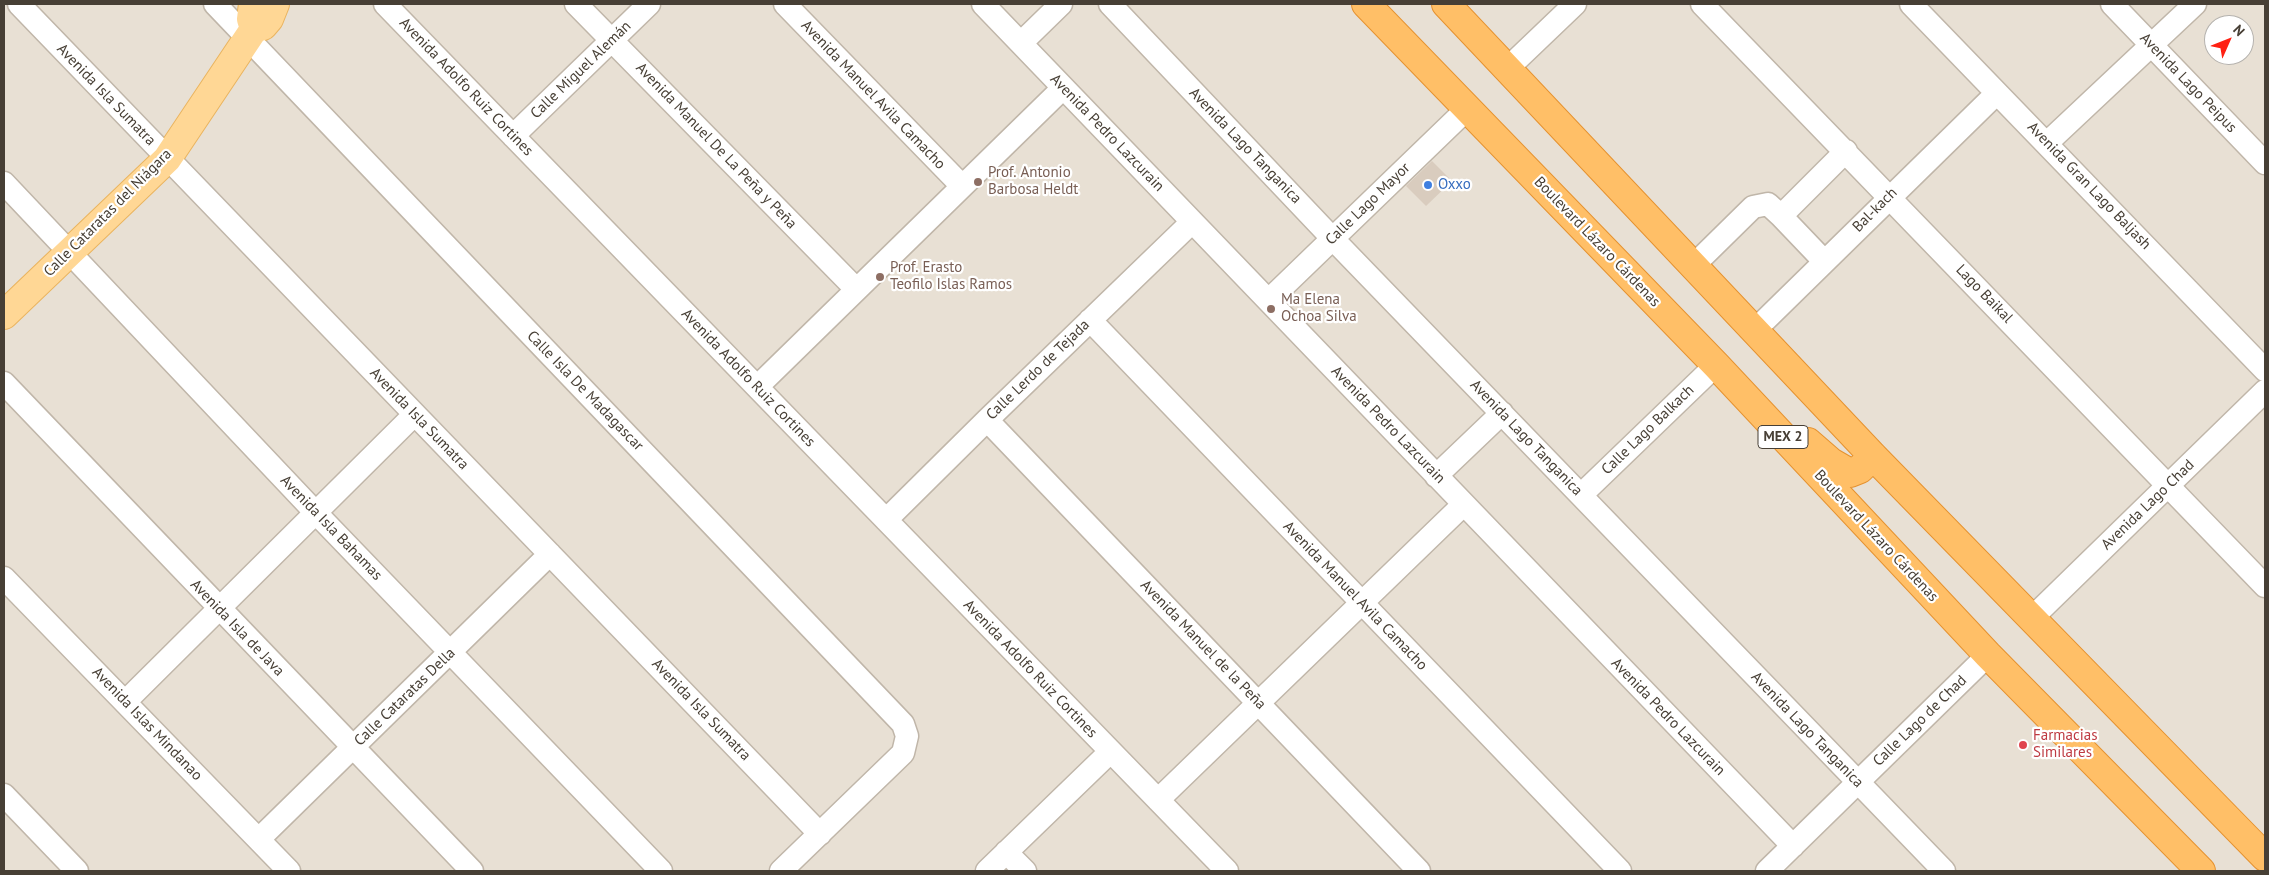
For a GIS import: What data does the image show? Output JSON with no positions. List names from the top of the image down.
{
  "streets": {
    "highway": ["Boulevard Lázaro Cárdenas", "MEX 2"],
    "main road": ["Calle Cataratas del Niágara"],
    "street": [
      "Calle Miguel Alemán",
      "Avenida Lago Peipus",
      "Avenida Adolfo Ruiz Cortines",
      "Avenida Isla Sumatra",
      "Avenida Manuel Avila Camacho",
      "Avenida Pedro Lazcurain",
      "Avenida Manuel De La Peña y Peña",
      "Avenida Lago Tanganica",
      "Avenida Gran Lago Baljash",
      "Calle Lago Mayor",
      "Bal-kach",
      "Lago Baikal",
      "Calle Lerdo de Tejada",
      "Calle Isla De Madagascar",
      "Calle Lago Balkach",
      "Avenida Lago Chad",
      "Avenida Isla Bahamas",
      "Avenida Isla de Java",
      "Avenida Manuel de la Peña",
      "Calle Cataratas Della",
      "Calle Lago de Chad",
      "Avenida Islas Mindanao"
    ]
  },
  "crossings": [
    ["Calle Miguel Alemán", "Avenida Adolfo Ruiz Cortines"],
    ["Calle Miguel Alemán", "Avenida Manuel De La Peña y Peña"],
    ["Avenida Adolfo Ruiz Cortines", "Calle Lerdo de Tejada"],
    ["Avenida Isla Sumatra", "Calle Cataratas del Niágara"],
    ["Avenida Isla Sumatra", "Calle Isla De Madagascar"],
    ["Avenida Isla Sumatra", "Calle Cataratas Della"],
    ["Avenida Manuel Avila Camacho", "Calle Lerdo de Tejada"],
    ["Avenida Pedro Lazcurain", "Calle Lago Mayor"],
    ["Avenida Pedro Lazcurain", "Calle Lerdo de Tejada"],
    ["Avenida Pedro Lazcurain", "Calle Lago de Chad"],
    ["Avenida Lago Tanganica", "Calle Lago Mayor"],
    ["Avenida Lago Tanganica", "Calle Lago Balkach"],
    ["Avenida Lago Tanganica", "Calle Lago de Chad"],
    ["Avenida Gran Lago Baljash", "Bal-kach"],
    ["Calle Lago Mayor", "Boulevard Lázaro Cárdenas"],
    ["Bal-kach", "Lago Baikal"],
    ["Calle Cataratas del Niágara", "Calle Isla De Madagascar"],
    ["Calle Cataratas del Niágara", "Avenida Isla Bahamas"],
    ["Boulevard Lázaro Cárdenas", "Calle Lago Balkach"],
    ["Boulevard Lázaro Cárdenas", "Calle Lago de Chad"],
    ["Lago Baikal", "Avenida Lago Chad"],
    ["Calle Lerdo de Tejada", "Avenida Manuel de la Peña"],
    ["Avenida Isla Bahamas", "Calle Cataratas Della"],
    ["Avenida Isla de Java", "Calle Cataratas Della"],
    ["Calle Cataratas Della", "Avenida Islas Mindanao"]
  ],
  "places": [
    "Prof. Antonio Barbosa Heldt",
    "Oxxo",
    "Prof. Erasto Teofilo Islas Ramos",
    "Ma Elena Ochoa Silva",
    "Farmacias Similares"
  ],
  "north": "top right"
}
